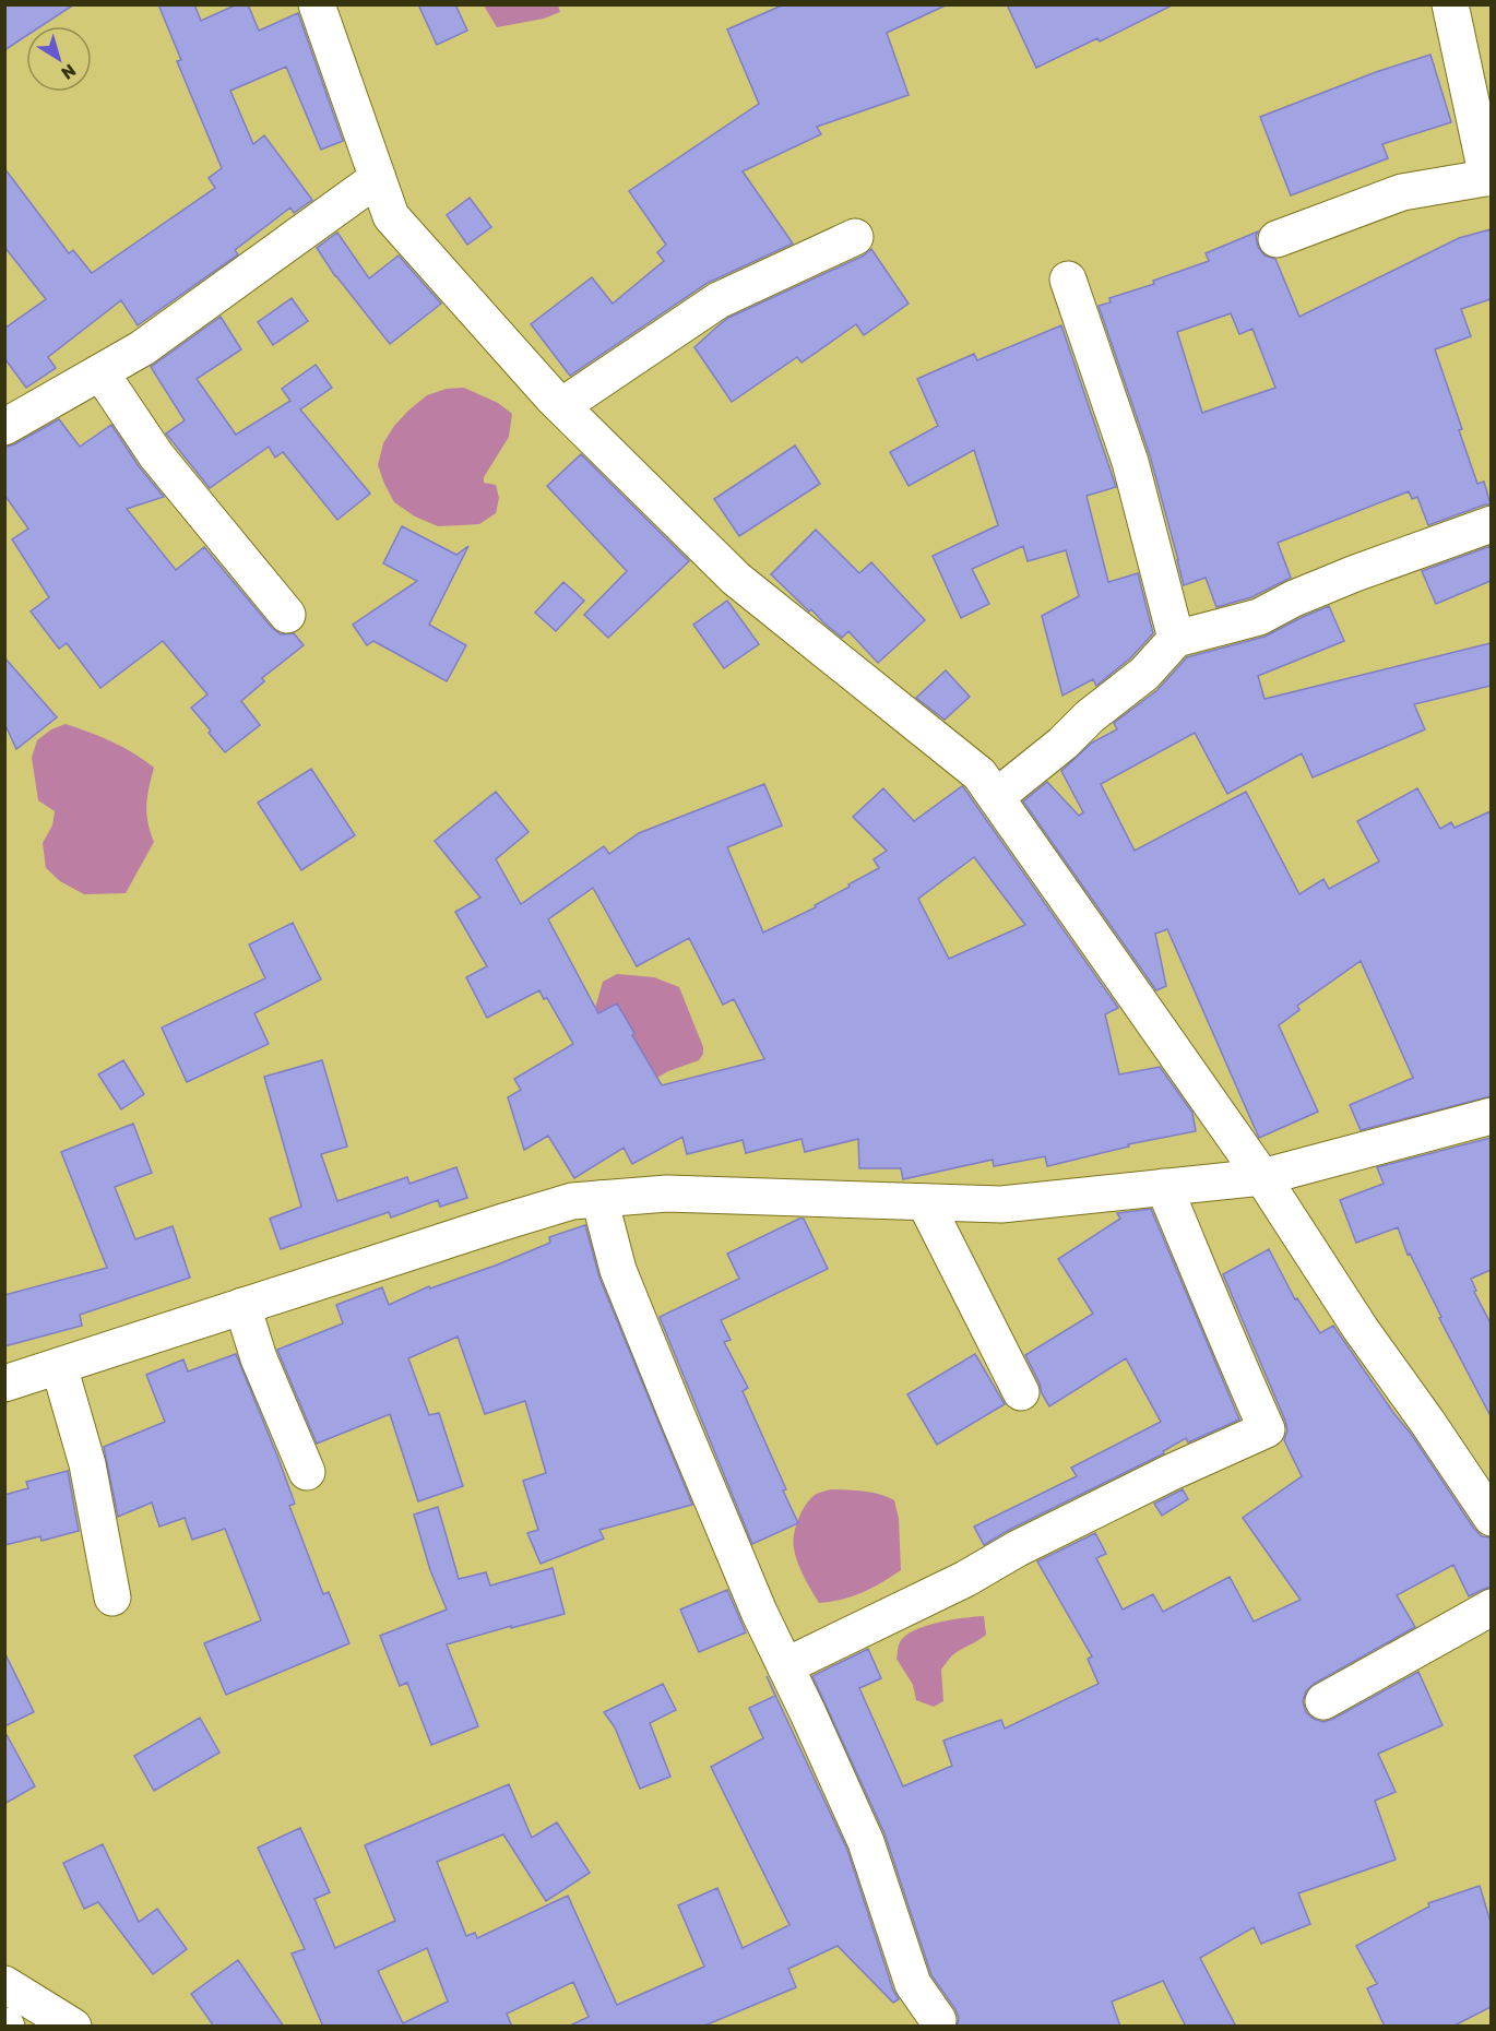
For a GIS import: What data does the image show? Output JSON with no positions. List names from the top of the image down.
{
  "north": "bottom right"
}
